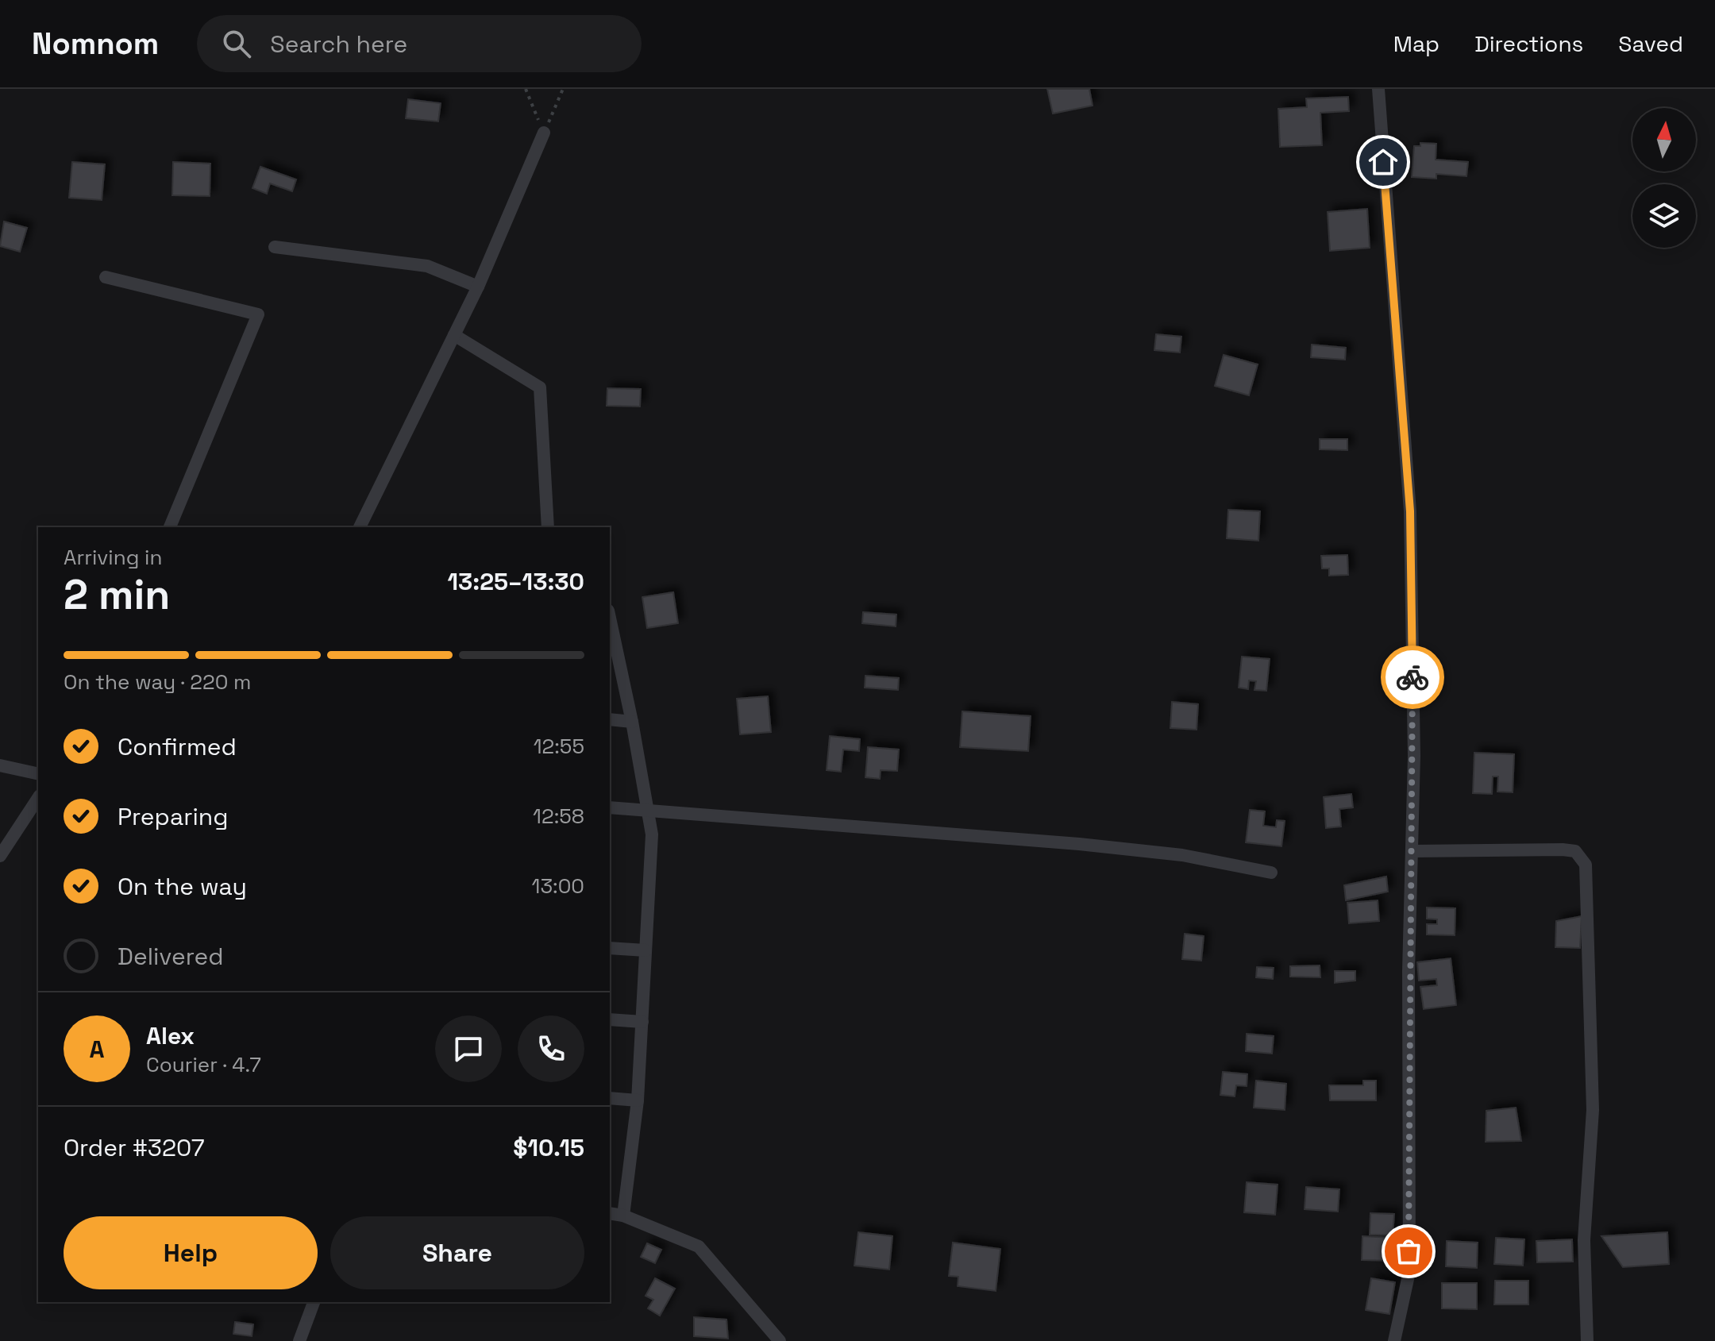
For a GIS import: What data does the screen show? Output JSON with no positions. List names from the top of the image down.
{
  "north": "top",
  "page": {
    "header": "Nomnom",
    "search": "Search here",
    "nav": ["Map", "Directions", "Saved"],
    "heading": ["2 min", "Arriving in", "13:25–13:30"],
    "panel": [
      "Alex",
      "Courier · 4.7",
      "Order #3207",
      "$10.15"
    ],
    "bar": "On the way · 220 m",
    "list": [
      ["Confirmed", "12:55"],
      ["Preparing", "12:58"],
      ["On the way", "13:00"],
      "Delivered"
    ],
    "round": "A",
    "buttons": ["Help", "Share"]
  }
}
